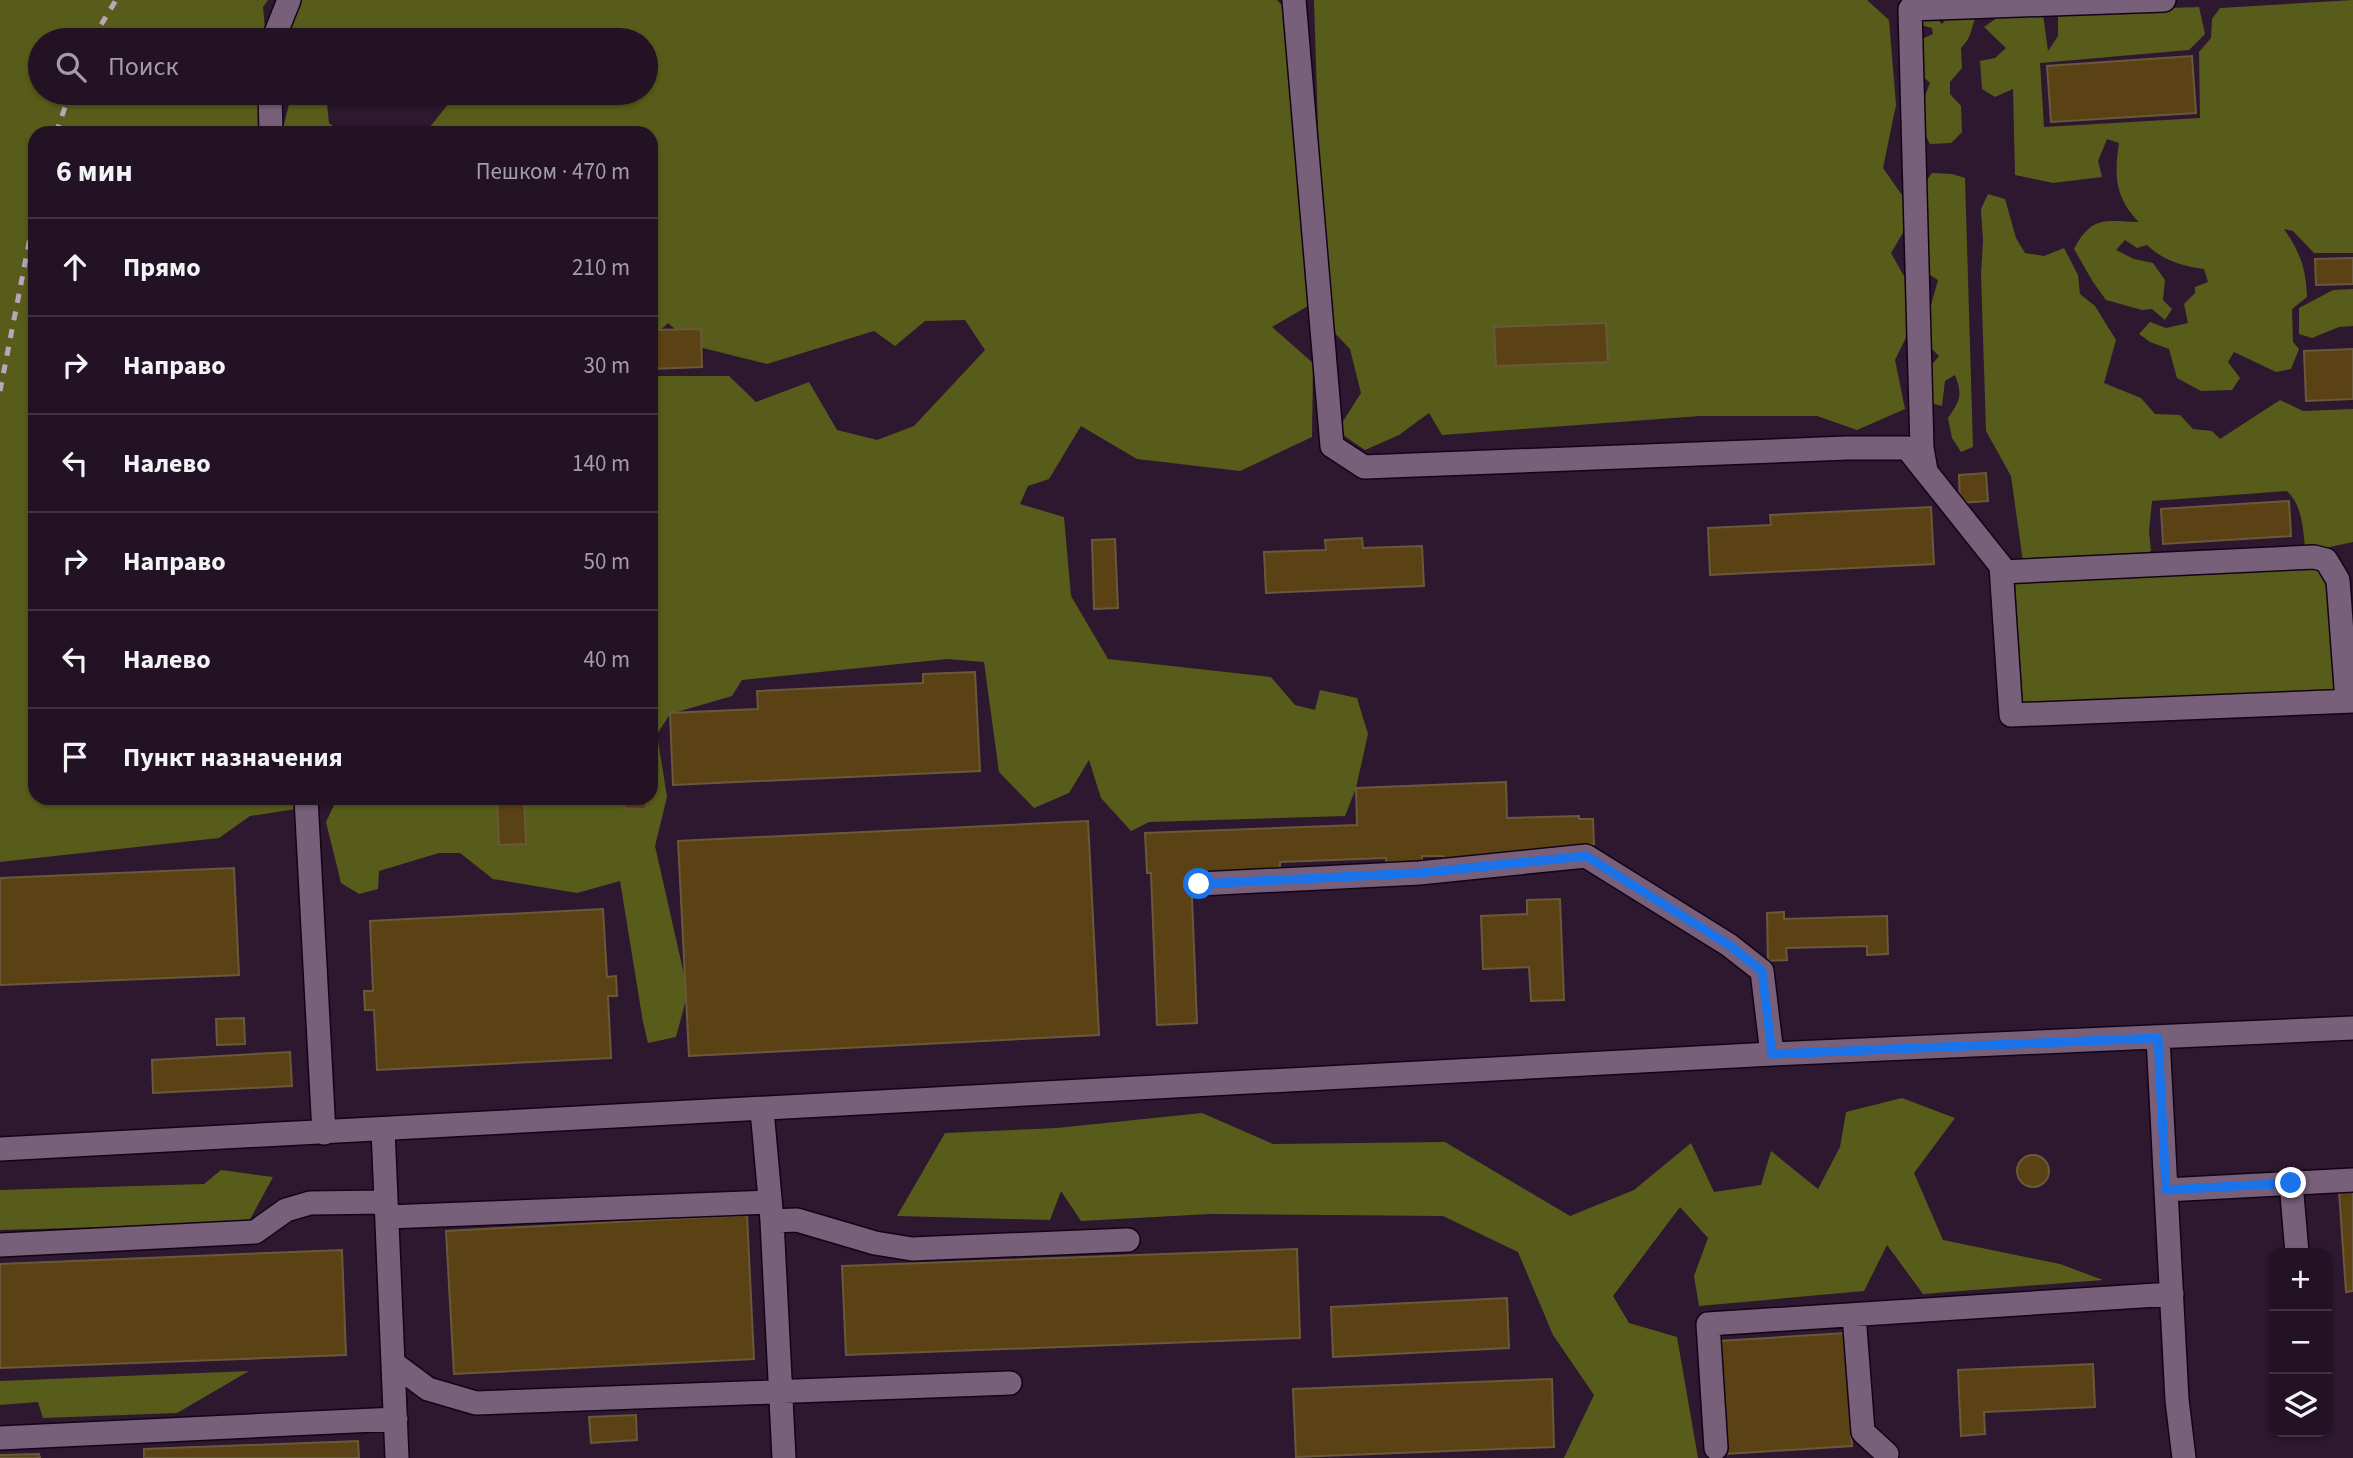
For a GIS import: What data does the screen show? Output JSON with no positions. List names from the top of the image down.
{
  "page": {
    "search": "Поиск",
    "heading": ["6 мин", "Пешком · 470 m"],
    "list": [
      ["Прямо", "210 m"],
      ["Направо", "30 m"],
      ["Налево", "140 m"],
      ["Направо", "50 m"],
      ["Налево", "40 m"],
      "Пункт назначения"
    ],
    "map_buttons": ["+", "−"]
  }
}
